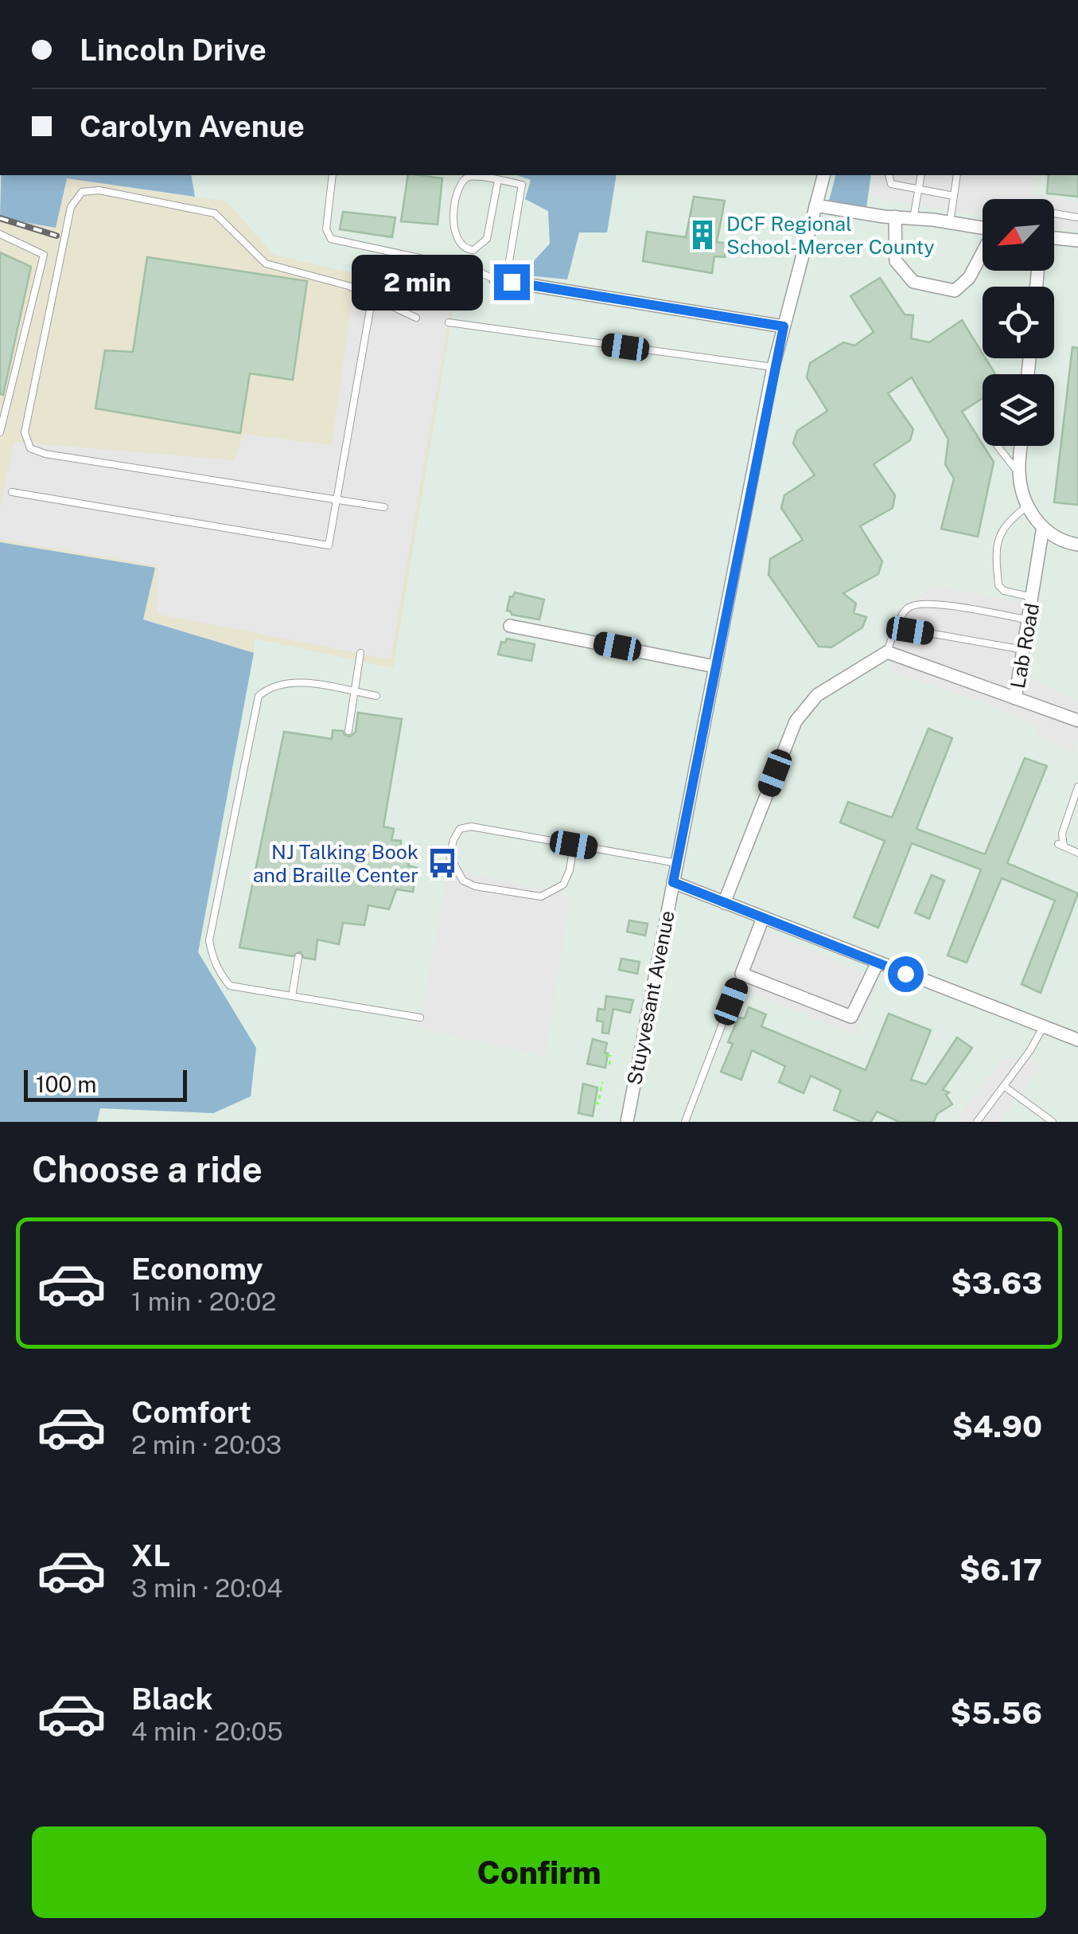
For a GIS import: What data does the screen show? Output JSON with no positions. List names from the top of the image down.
{
  "streets": {
    "street": ["Lab Road", "Stuyvesant Avenue"]
  },
  "places": {
    "building": ["DCF Regional School-Mercer County"],
    "bus stop": ["NJ Talking Book and Braille Center"]
  },
  "scale_bar": "100 m",
  "north": "bottom left",
  "page": {
    "banner": ["Lincoln Drive", "Carolyn Avenue"],
    "bubble": "2 min",
    "scale": "100 m",
    "heading": "Choose a ride",
    "list": [
      {
        "name": "Economy",
        "note": "1 min · 20:02",
        "value": "$3.63"
      },
      {
        "name": "Comfort",
        "note": "2 min · 20:03",
        "value": "$4.90"
      },
      {
        "name": "XL",
        "note": "3 min · 20:04",
        "value": "$6.17"
      },
      {
        "name": "Black",
        "note": "4 min · 20:05",
        "value": "$5.56"
      }
    ],
    "buttons": "Confirm"
  }
}
